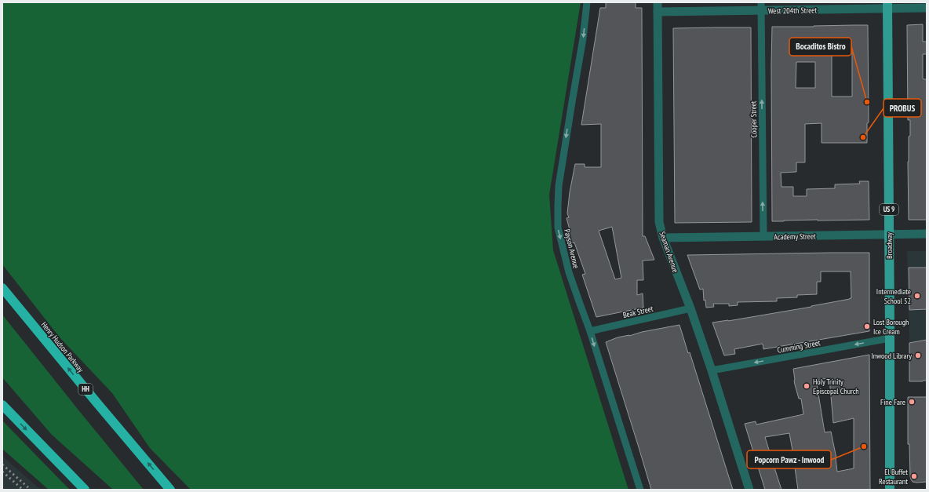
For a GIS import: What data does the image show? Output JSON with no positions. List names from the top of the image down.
{
  "streets": {
    "highway": ["Henry Hudson Parkway", "HH"],
    "main road": ["US 9", "Broadway"],
    "street": [
      "West 204th Street",
      "Cooper Street",
      "Academy Street",
      "Payson Avenue",
      "Seaman Avenue",
      "Beak Street",
      "Cumming Street"
    ]
  },
  "crossings": [
    ["West 204th Street", "Cooper Street"],
    ["West 204th Street", "Broadway"],
    ["West 204th Street", "Seaman Avenue"],
    ["Cooper Street", "Academy Street"],
    ["Academy Street", "Broadway"],
    ["Academy Street", "Seaman Avenue"],
    ["Broadway", "Cumming Street"],
    ["Payson Avenue", "Beak Street"],
    ["Seaman Avenue", "Beak Street"],
    ["Seaman Avenue", "Cumming Street"]
  ],
  "one_way": ["Cooper Street", "Payson Avenue", "Cumming Street"],
  "places": [
    "Bocaditos Bistro",
    "PROBUS",
    "Intermediate School 52",
    "Lost Borough Ice Cream",
    "Inwood Library",
    "Holy Trinity Episcopal Church",
    "Fine Fare",
    "Popcorn Pawz - Inwood",
    "El Buffet Restaurant"
  ]
}
